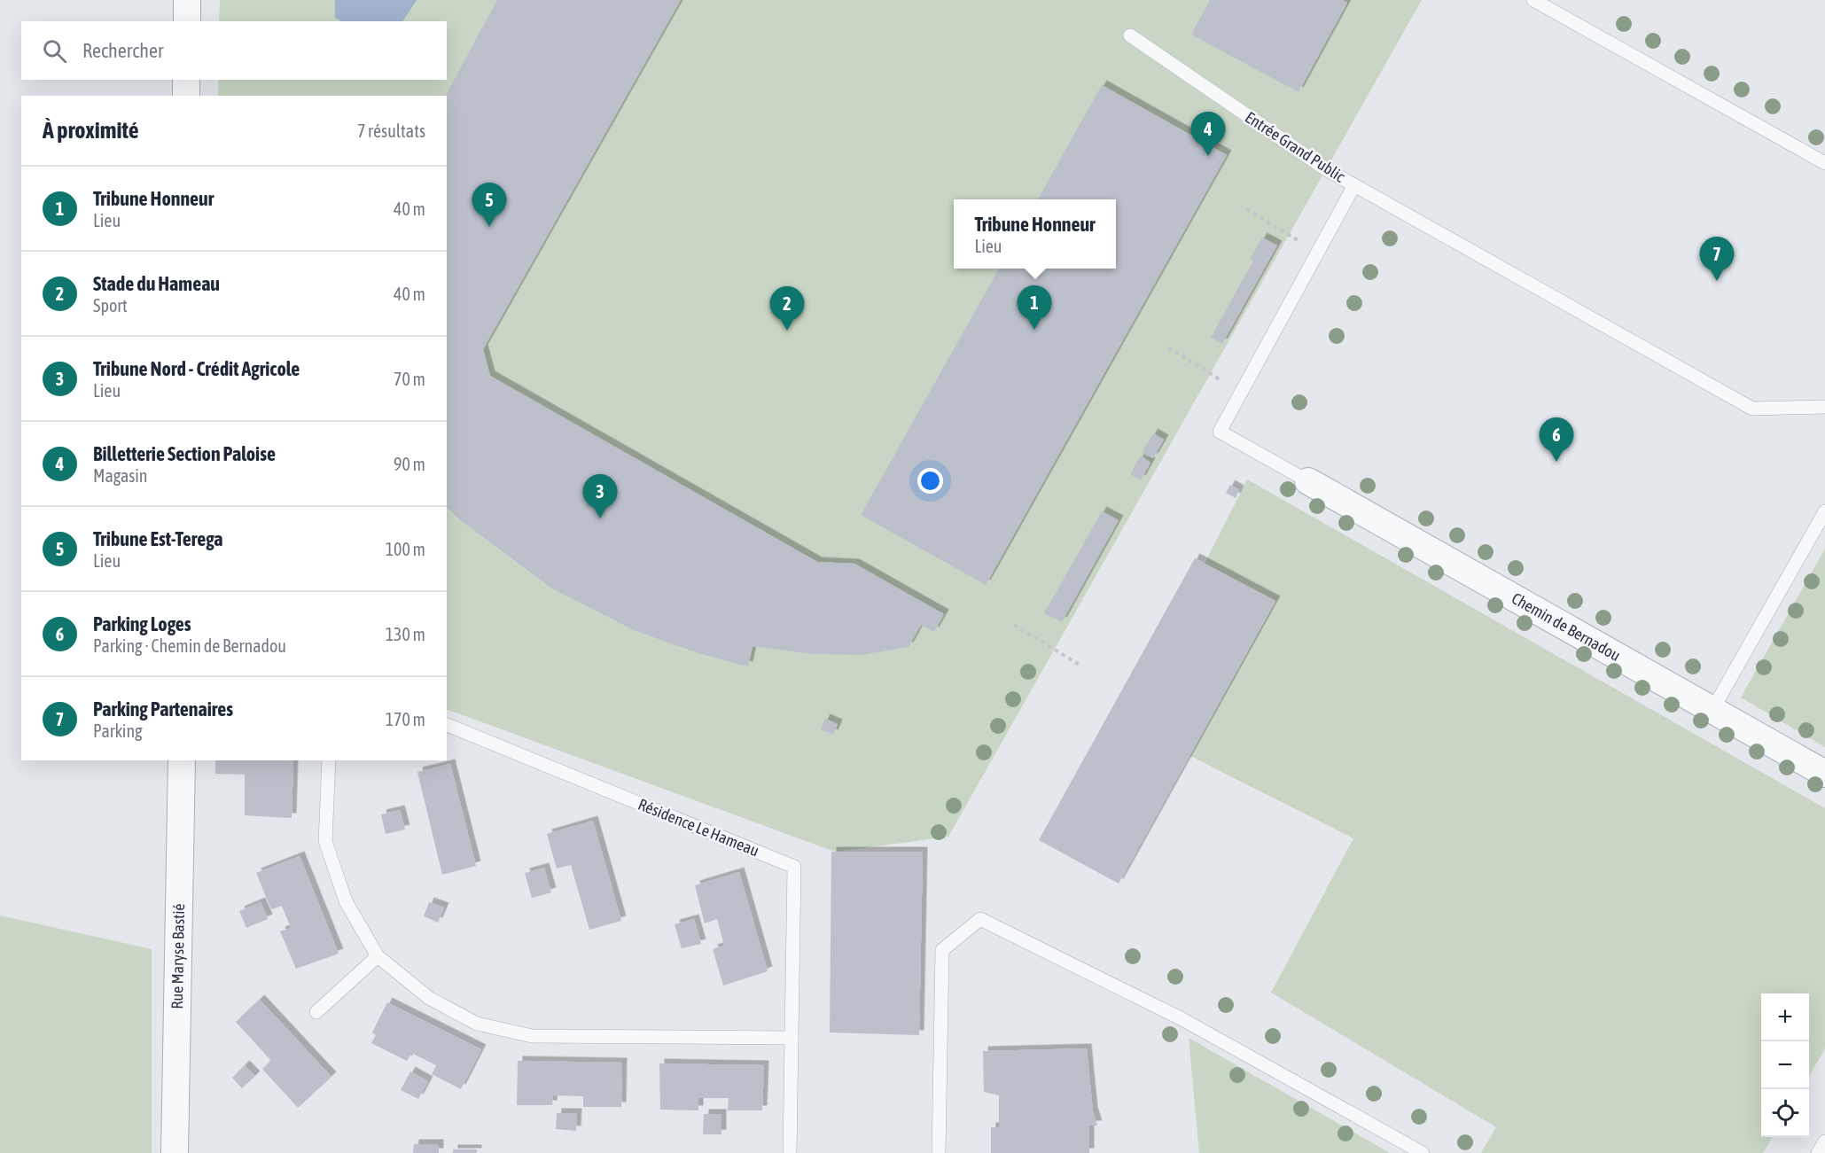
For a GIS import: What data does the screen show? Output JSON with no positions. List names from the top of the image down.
{
  "streets": {
    "street": ["Chemin de Bernadou", "Rue Maryse Bastié"],
    "lane": ["Entrée Grand Public", "Résidence Le Hameau"]
  },
  "page": {
    "search": "Rechercher",
    "heading": ["À proximité", "7 résultats"],
    "pins": [
      "4",
      "5",
      "7",
      "1",
      "2",
      "6",
      "3"
    ],
    "list": [
      {
        "mark": "1",
        "name": "Tribune Honneur",
        "note": "Lieu",
        "value": "40 m"
      },
      {
        "mark": "2",
        "name": "Stade du Hameau",
        "note": "Sport",
        "value": "40 m"
      },
      {
        "mark": "3",
        "name": "Tribune Nord - Crédit Agricole",
        "note": "Lieu",
        "value": "70 m"
      },
      {
        "mark": "4",
        "name": "Billetterie Section Paloise",
        "note": "Magasin",
        "value": "90 m"
      },
      {
        "mark": "5",
        "name": "Tribune Est-Terega",
        "note": "Lieu",
        "value": "100 m"
      },
      {
        "mark": "6",
        "name": "Parking Loges",
        "note": "Parking · Chemin de Bernadou",
        "value": "130 m"
      },
      {
        "mark": "7",
        "name": "Parking Partenaires",
        "note": "Parking",
        "value": "170 m"
      }
    ],
    "popup": ["Tribune Honneur", "Lieu"],
    "map_buttons": ["+", "−"]
  }
}
